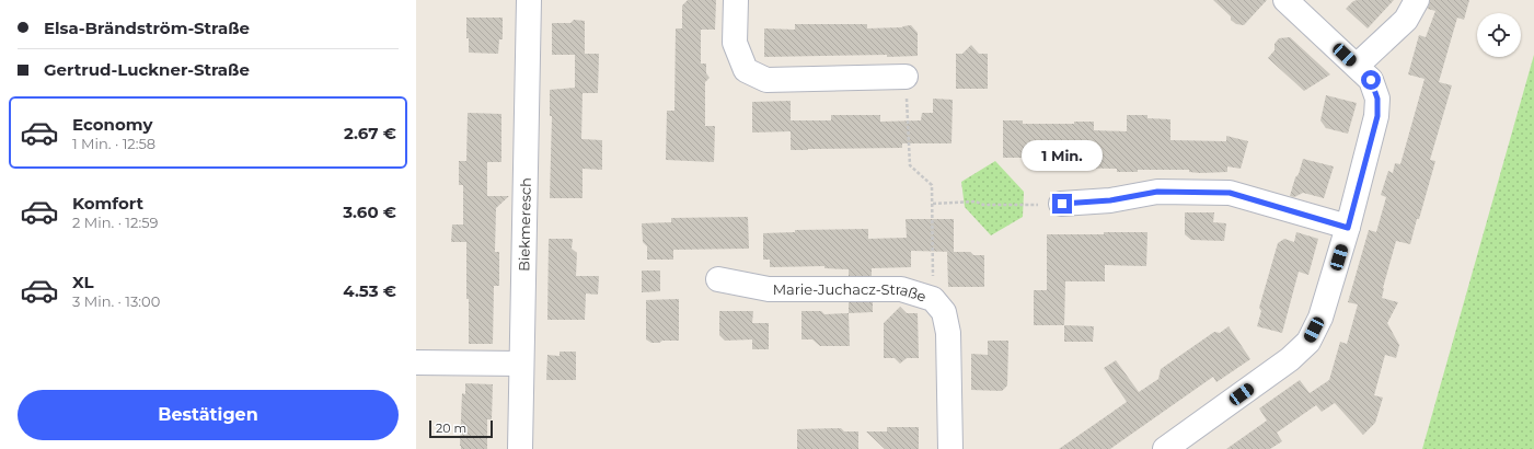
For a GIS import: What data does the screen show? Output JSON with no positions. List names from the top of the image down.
{
  "streets": {
    "street": ["Biekmeresch", "Marie-Juchacz-Straße"]
  },
  "scale_bar": "20 m",
  "page": {
    "banner": ["Elsa-Brändström-Straße", "Gertrud-Luckner-Straße"],
    "list": [
      {
        "name": "Economy",
        "note": "1 Min. · 12:58",
        "value": "2.67 €"
      },
      {
        "name": "Komfort",
        "note": "2 Min. · 12:59",
        "value": "3.60 €"
      },
      {
        "name": "XL",
        "note": "3 Min. · 13:00",
        "value": "4.53 €"
      }
    ],
    "bubble": "1 Min.",
    "buttons": "Bestätigen",
    "scale": "20 m"
  }
}
